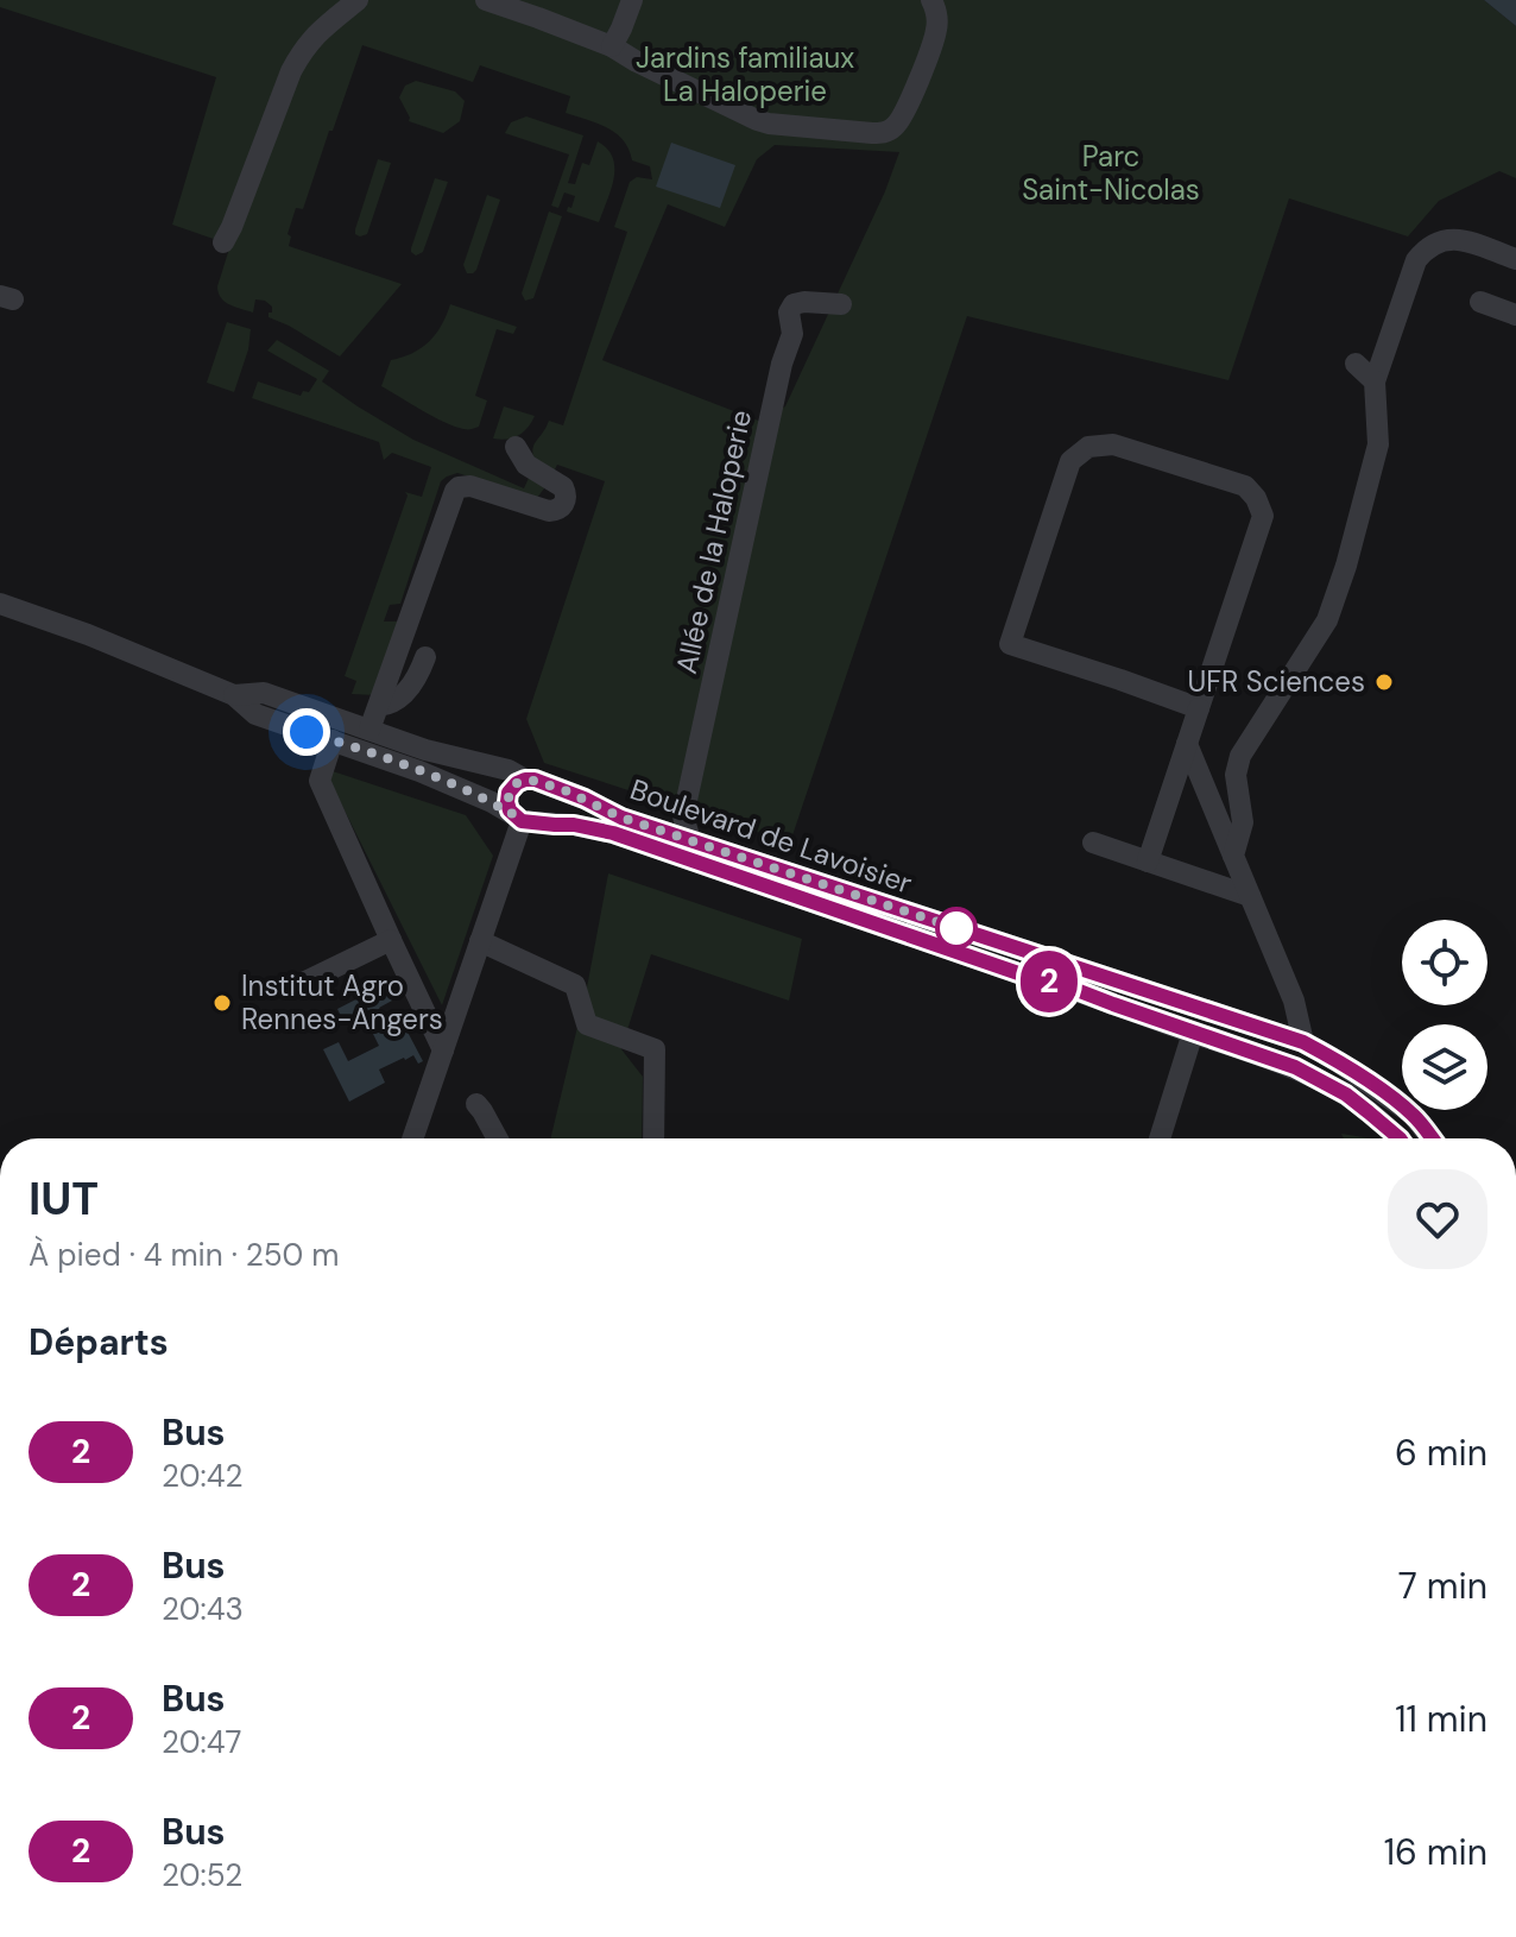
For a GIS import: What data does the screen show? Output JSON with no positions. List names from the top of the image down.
{
  "streets": {
    "street": ["Allée de la Haloperie", "Boulevard de Lavoisier"]
  },
  "crossings": [
    ["Allée de la Haloperie", "Boulevard de Lavoisier"]
  ],
  "parks": ["Jardins familiaux La Haloperie", "Parc Saint-Nicolas"],
  "places": ["UFR Sciences", "Institut Agro Rennes-Angers"],
  "lines": ["bus line 2"],
  "page": {
    "on_map": "2",
    "heading": [
      ["IUT", "À pied · 4 min · 250 m"],
      "Départs"
    ],
    "list": [
      {
        "mark": "2",
        "name": "Bus",
        "note": "20:42",
        "value": "6 min"
      },
      {
        "mark": "2",
        "name": "Bus",
        "note": "20:43",
        "value": "7 min"
      },
      {
        "mark": "2",
        "name": "Bus",
        "note": "20:47",
        "value": "11 min"
      },
      {
        "mark": "2",
        "name": "Bus",
        "note": "20:52",
        "value": "16 min"
      }
    ]
  }
}
